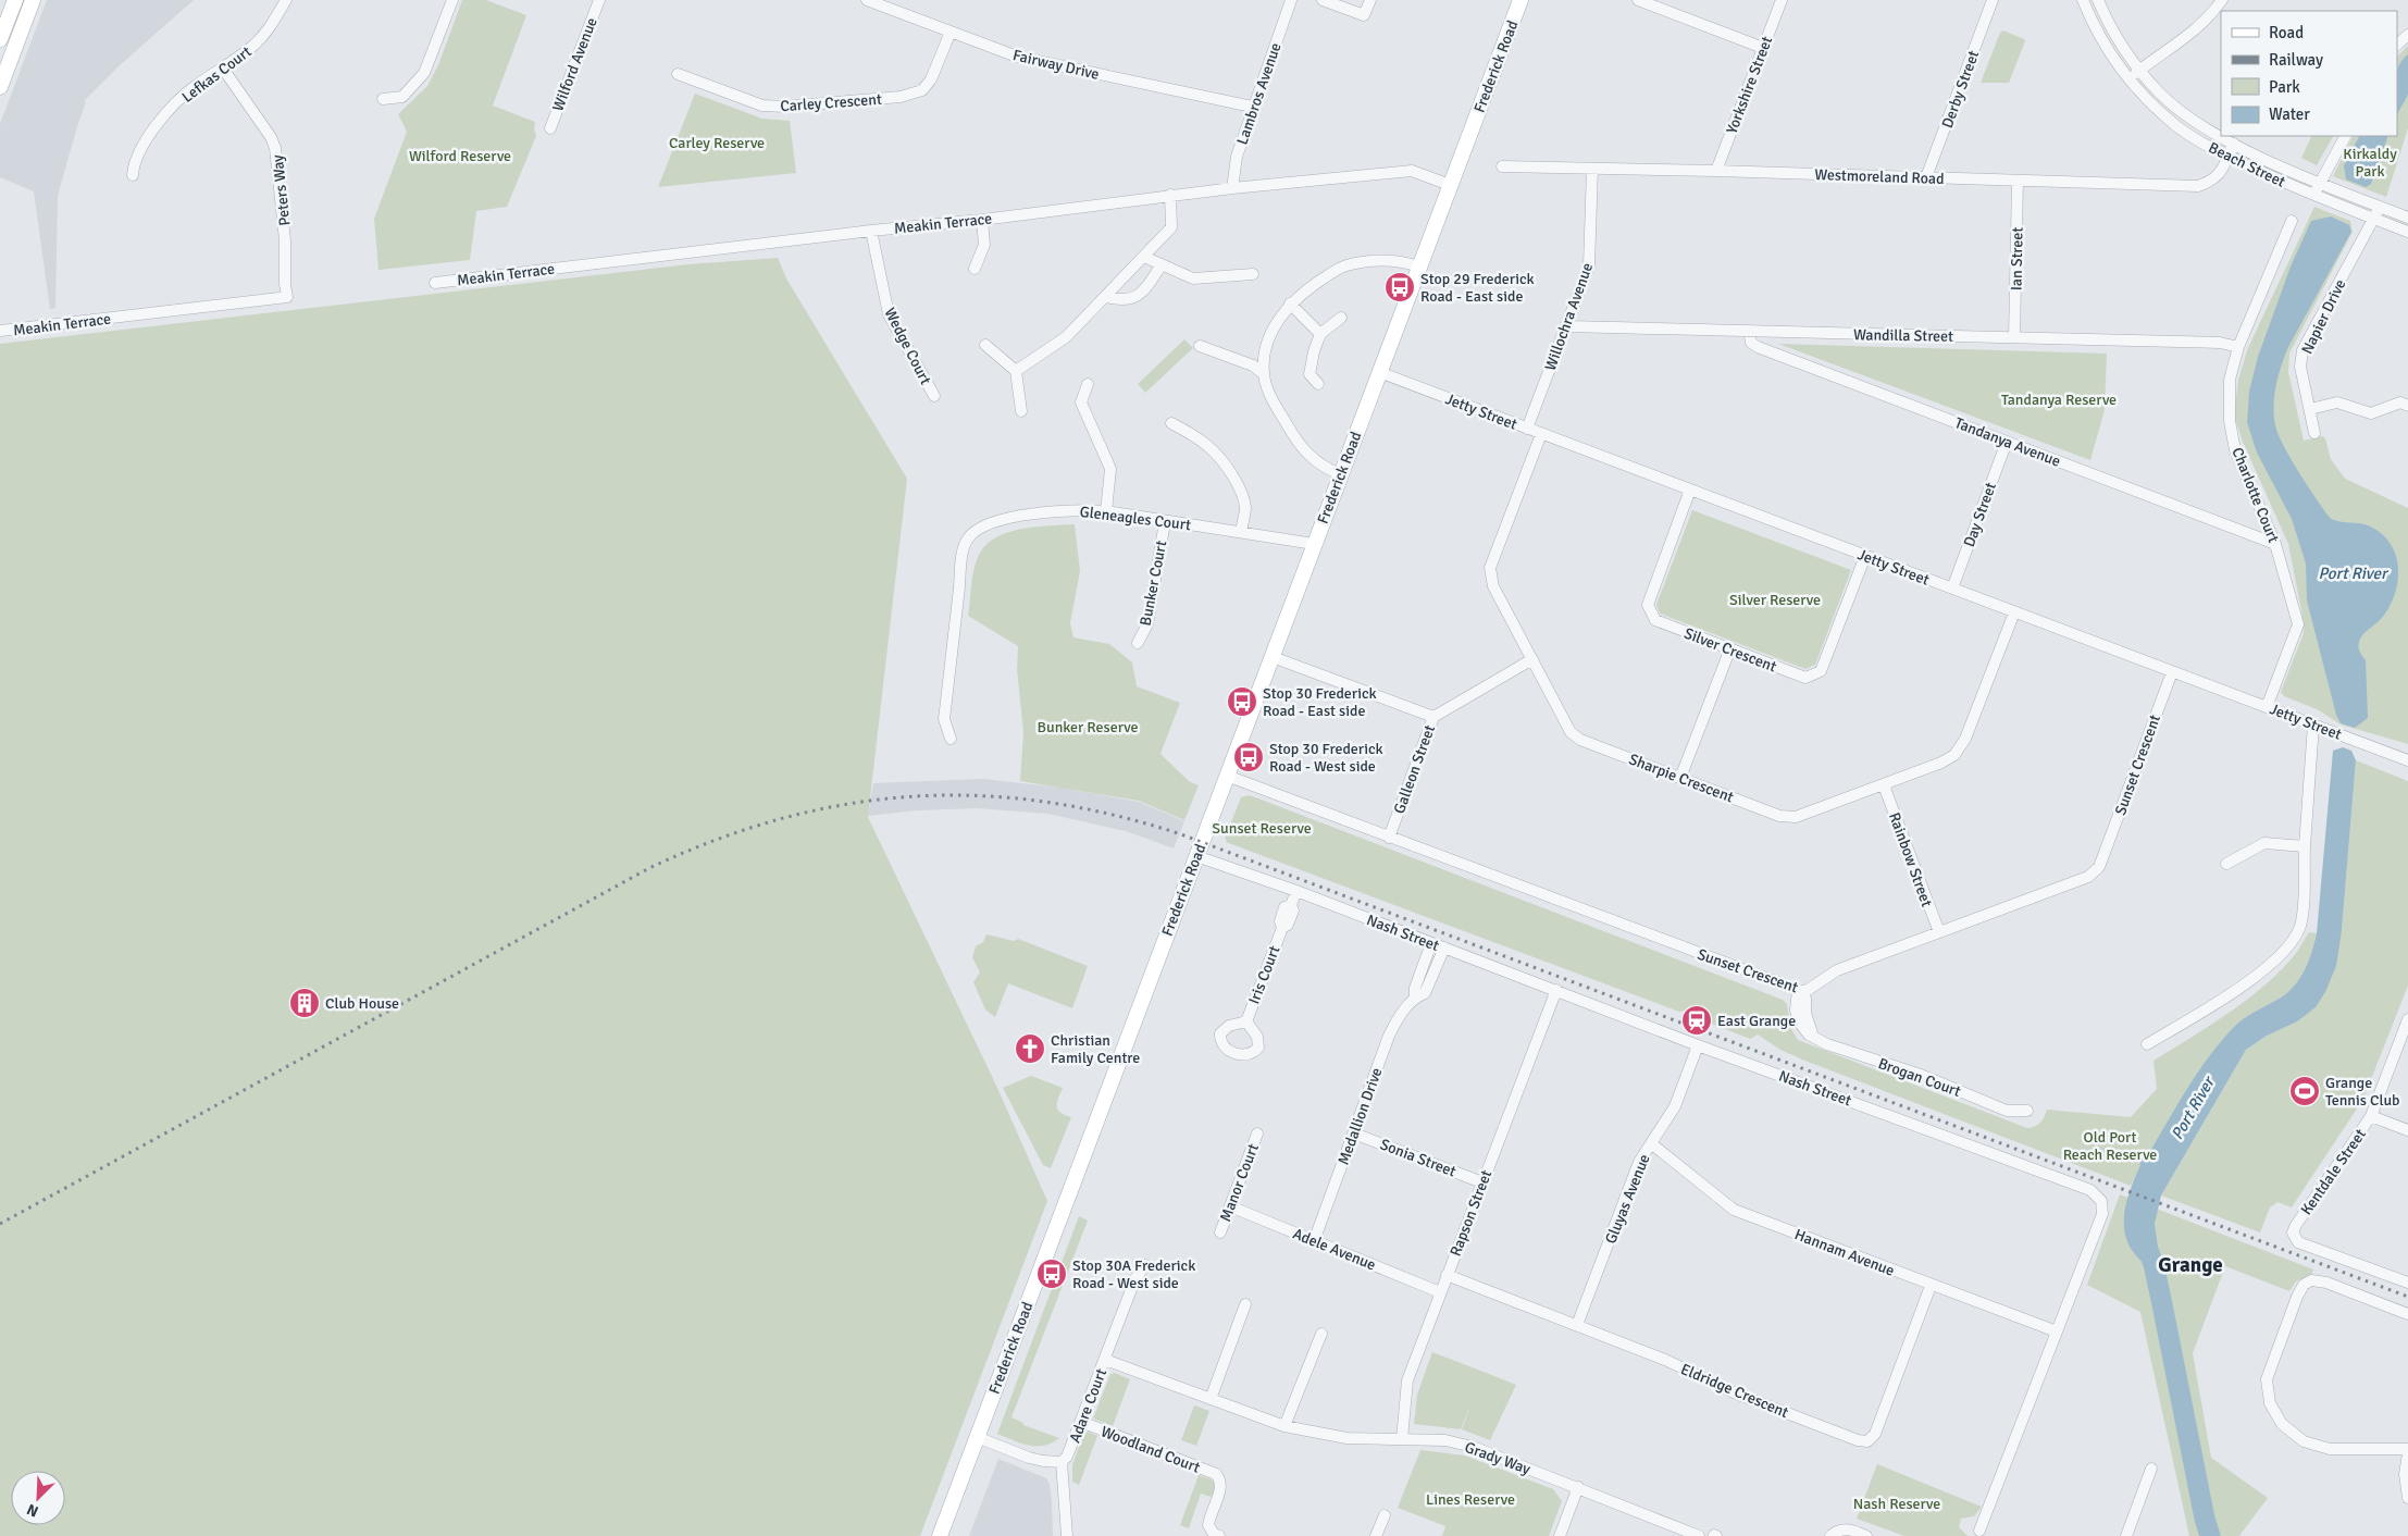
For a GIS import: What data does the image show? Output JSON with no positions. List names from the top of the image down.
{
  "streets": {
    "main road": ["Frederick Road"],
    "street": [
      "Wilford Avenue",
      "Fairway Drive",
      "Lefkas Court",
      "Yorkshire Street",
      "Derby Street",
      "Lambros Avenue",
      "Carley Crescent",
      "Beach Street",
      "Westmoreland Road",
      "Peters Way",
      "Meakin Terrace",
      "Ian Street",
      "Willochra Avenue",
      "Napier Drive",
      "Wandilla Street",
      "Wedge Court",
      "Jetty Street",
      "Tandanya Avenue",
      "Charlotte Court",
      "Day Street",
      "Gleneagles Court",
      "Bunker Court",
      "Silver Crescent",
      "Sunset Crescent",
      "Galleon Street",
      "Sharpie Crescent",
      "Rainbow Street",
      "Nash Street",
      "Iris Court",
      "Brogan Court",
      "Medallion Drive",
      "Sonia Street",
      "Kentdale Street",
      "Manor Court",
      "Gluyas Avenue",
      "Rapson Street",
      "Adele Avenue",
      "Hannam Avenue",
      "Eldridge Crescent",
      "Adare Court",
      "Woodland Court",
      "Grady Way"
    ]
  },
  "crossings": [
    ["Fairway Drive", "Lambros Avenue"],
    ["Fairway Drive", "Carley Crescent"],
    ["Frederick Road", "Meakin Terrace"],
    ["Frederick Road", "Jetty Street"],
    ["Frederick Road", "Gleneagles Court"],
    ["Frederick Road", "Sunset Crescent"],
    ["Frederick Road", "Nash Street"],
    ["Lefkas Court", "Peters Way"],
    ["Yorkshire Street", "Westmoreland Road"],
    ["Derby Street", "Westmoreland Road"],
    ["Lambros Avenue", "Meakin Terrace"],
    ["Beach Street", "Westmoreland Road"],
    ["Beach Street", "Napier Drive"],
    ["Westmoreland Road", "Ian Street"],
    ["Westmoreland Road", "Willochra Avenue"],
    ["Peters Way", "Meakin Terrace"],
    ["Meakin Terrace", "Wedge Court"],
    ["Ian Street", "Wandilla Street"],
    ["Willochra Avenue", "Wandilla Street"],
    ["Willochra Avenue", "Jetty Street"],
    ["Wandilla Street", "Tandanya Avenue"],
    ["Wandilla Street", "Charlotte Court"],
    ["Jetty Street", "Charlotte Court"],
    ["Jetty Street", "Day Street"],
    ["Jetty Street", "Silver Crescent"],
    ["Jetty Street", "Sunset Crescent"],
    ["Jetty Street", "Sharpie Crescent"],
    ["Tandanya Avenue", "Charlotte Court"],
    ["Tandanya Avenue", "Day Street"],
    ["Gleneagles Court", "Bunker Court"],
    ["Sunset Crescent", "Galleon Street"],
    ["Sunset Crescent", "Rainbow Street"],
    ["Sunset Crescent", "Brogan Court"],
    ["Galleon Street", "Sharpie Crescent"],
    ["Sharpie Crescent", "Rainbow Street"],
    ["Nash Street", "Iris Court"],
    ["Nash Street", "Medallion Drive"],
    ["Nash Street", "Gluyas Avenue"],
    ["Nash Street", "Rapson Street"],
    ["Nash Street", "Hannam Avenue"],
    ["Medallion Drive", "Sonia Street"],
    ["Medallion Drive", "Adele Avenue"],
    ["Sonia Street", "Rapson Street"],
    ["Manor Court", "Adele Avenue"],
    ["Gluyas Avenue", "Hannam Avenue"],
    ["Gluyas Avenue", "Eldridge Crescent"],
    ["Rapson Street", "Adele Avenue"],
    ["Rapson Street", "Eldridge Crescent"],
    ["Rapson Street", "Grady Way"],
    ["Hannam Avenue", "Eldridge Crescent"],
    ["Adare Court", "Woodland Court"],
    ["Adare Court", "Grady Way"]
  ],
  "districts": ["Grange"],
  "water": ["Port River"],
  "parks": [
    "Carley Reserve",
    "Kirkaldy Park",
    "Wilford Reserve",
    "Tandanya Reserve",
    "Silver Reserve",
    "Bunker Reserve",
    "Sunset Reserve",
    "Old Port Reach Reserve",
    "Lines Reserve",
    "Nash Reserve"
  ],
  "places": {
    "bus stop": [
      "Stop 29 Frederick Road - East side",
      "Stop 30 Frederick Road - East side",
      "Stop 30 Frederick Road - West side",
      "Stop 30A Frederick Road - West side"
    ],
    "building": ["Club House"],
    "station": ["East Grange"],
    "church": ["Christian Family Centre"],
    "sports": ["Grange Tennis Club"]
  },
  "legend": [
    "Road",
    "Railway",
    "Park",
    "Water"
  ],
  "north": "bottom left"
}
